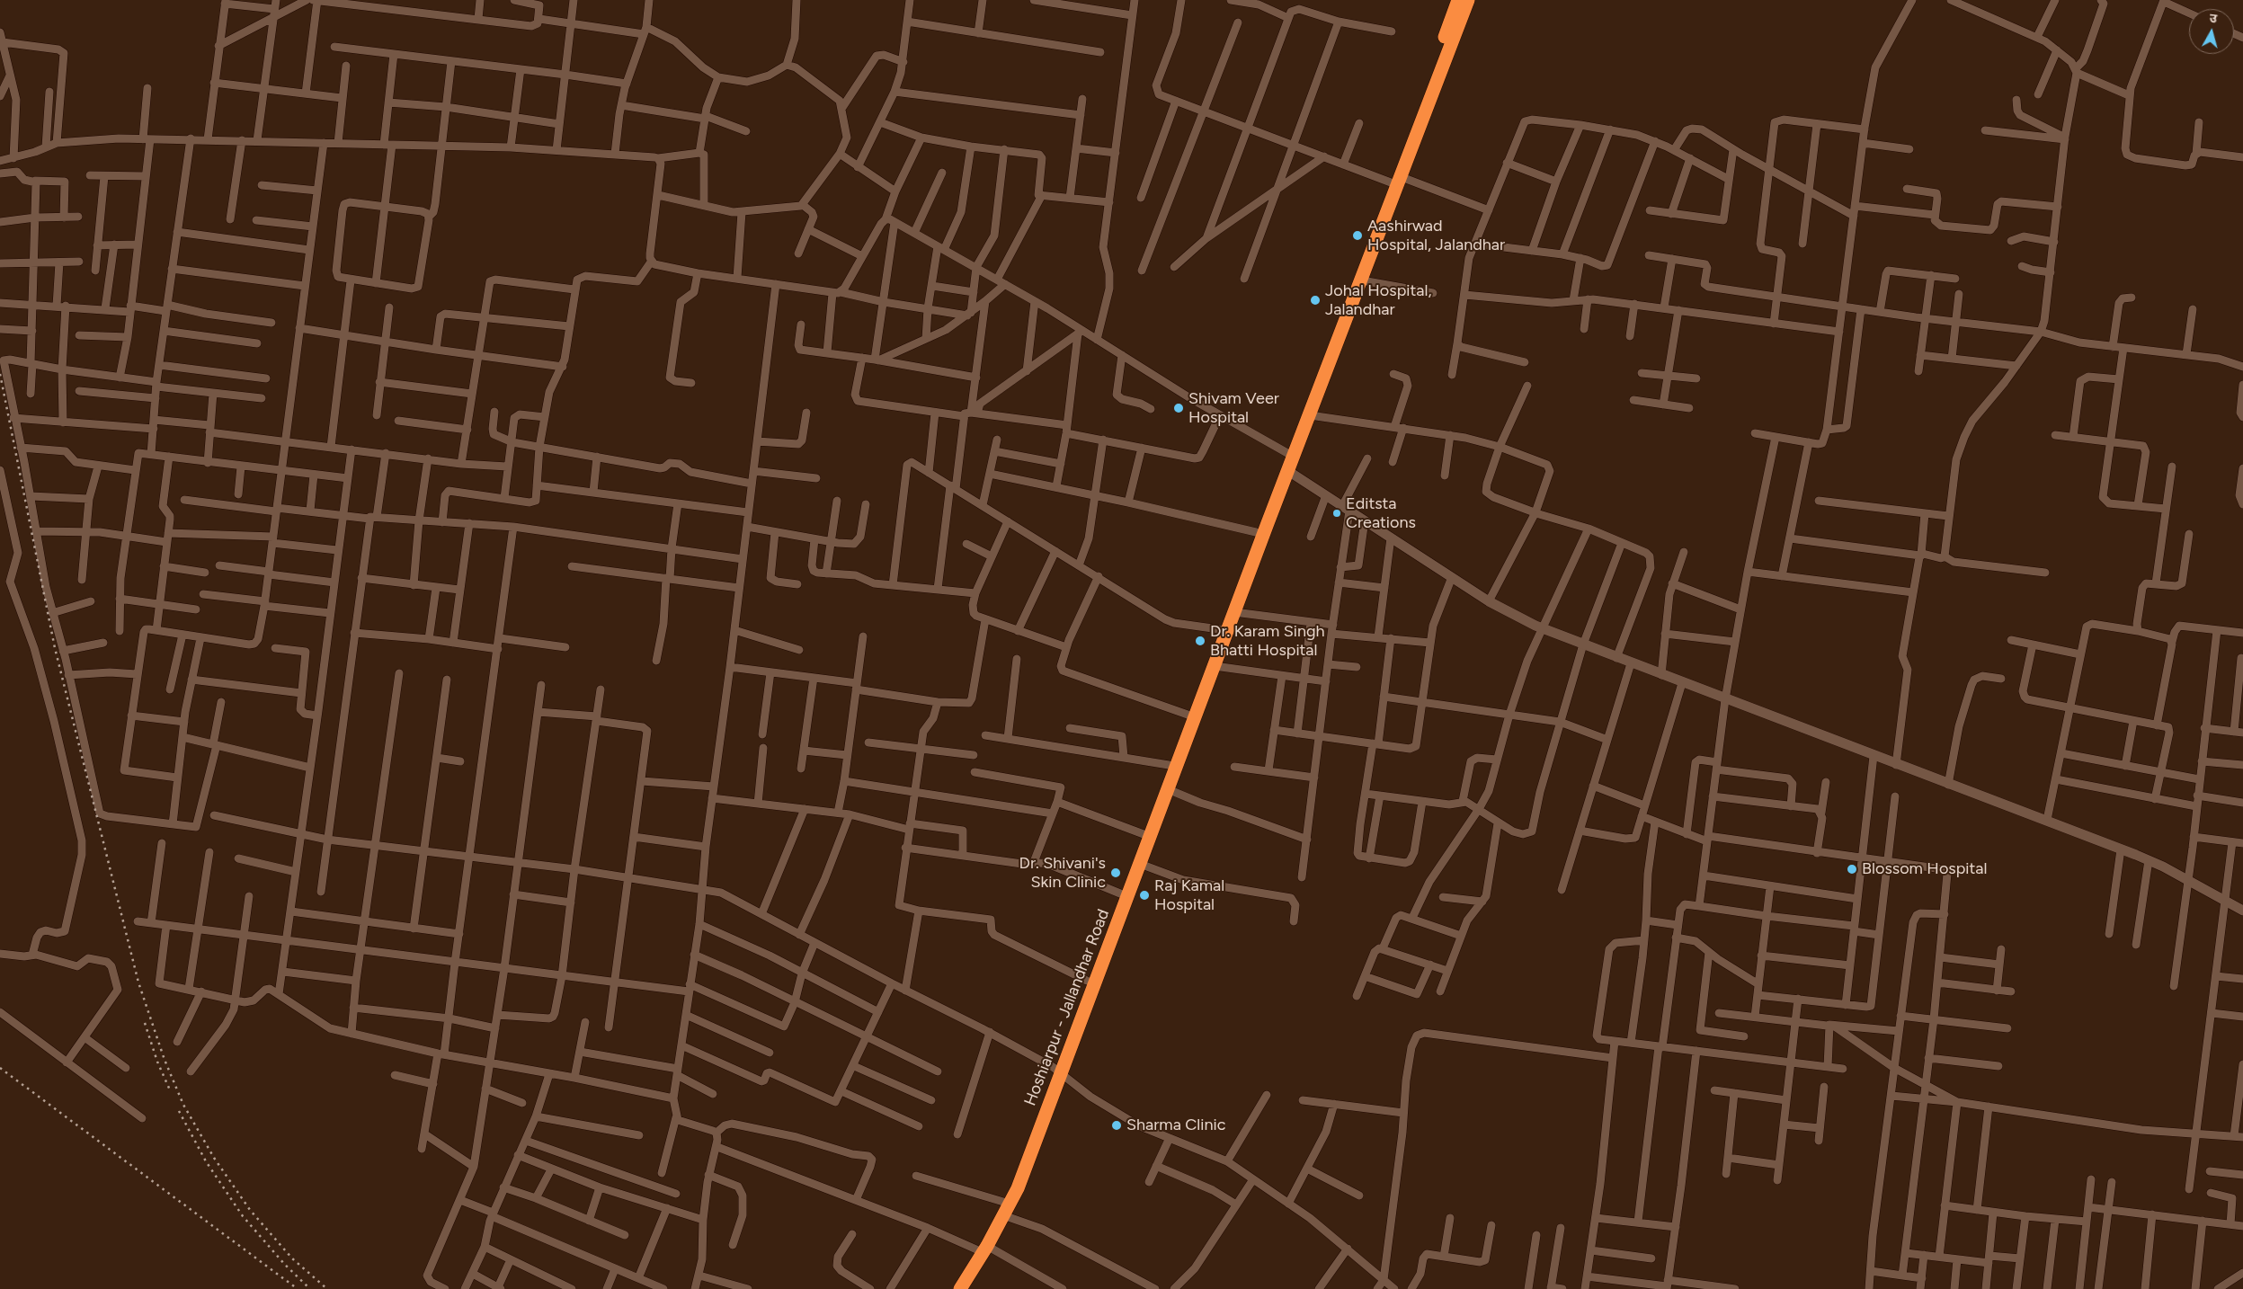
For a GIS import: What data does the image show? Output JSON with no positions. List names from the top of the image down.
{
  "streets": {
    "highway": ["Hoshiarpur - Jallandhar Road"]
  },
  "places": [
    "Aashirwad Hospital, Jalandhar",
    "Johal Hospital, Jalandhar",
    "Shivam Veer Hospital",
    "Editsta Creations",
    "Dr. Karam Singh Bhatti Hospital",
    "Blossom Hospital",
    "Dr. Shivani's Skin Clinic",
    "Raj Kamal Hospital",
    "Sharma Clinic"
  ],
  "north": "top"
}
